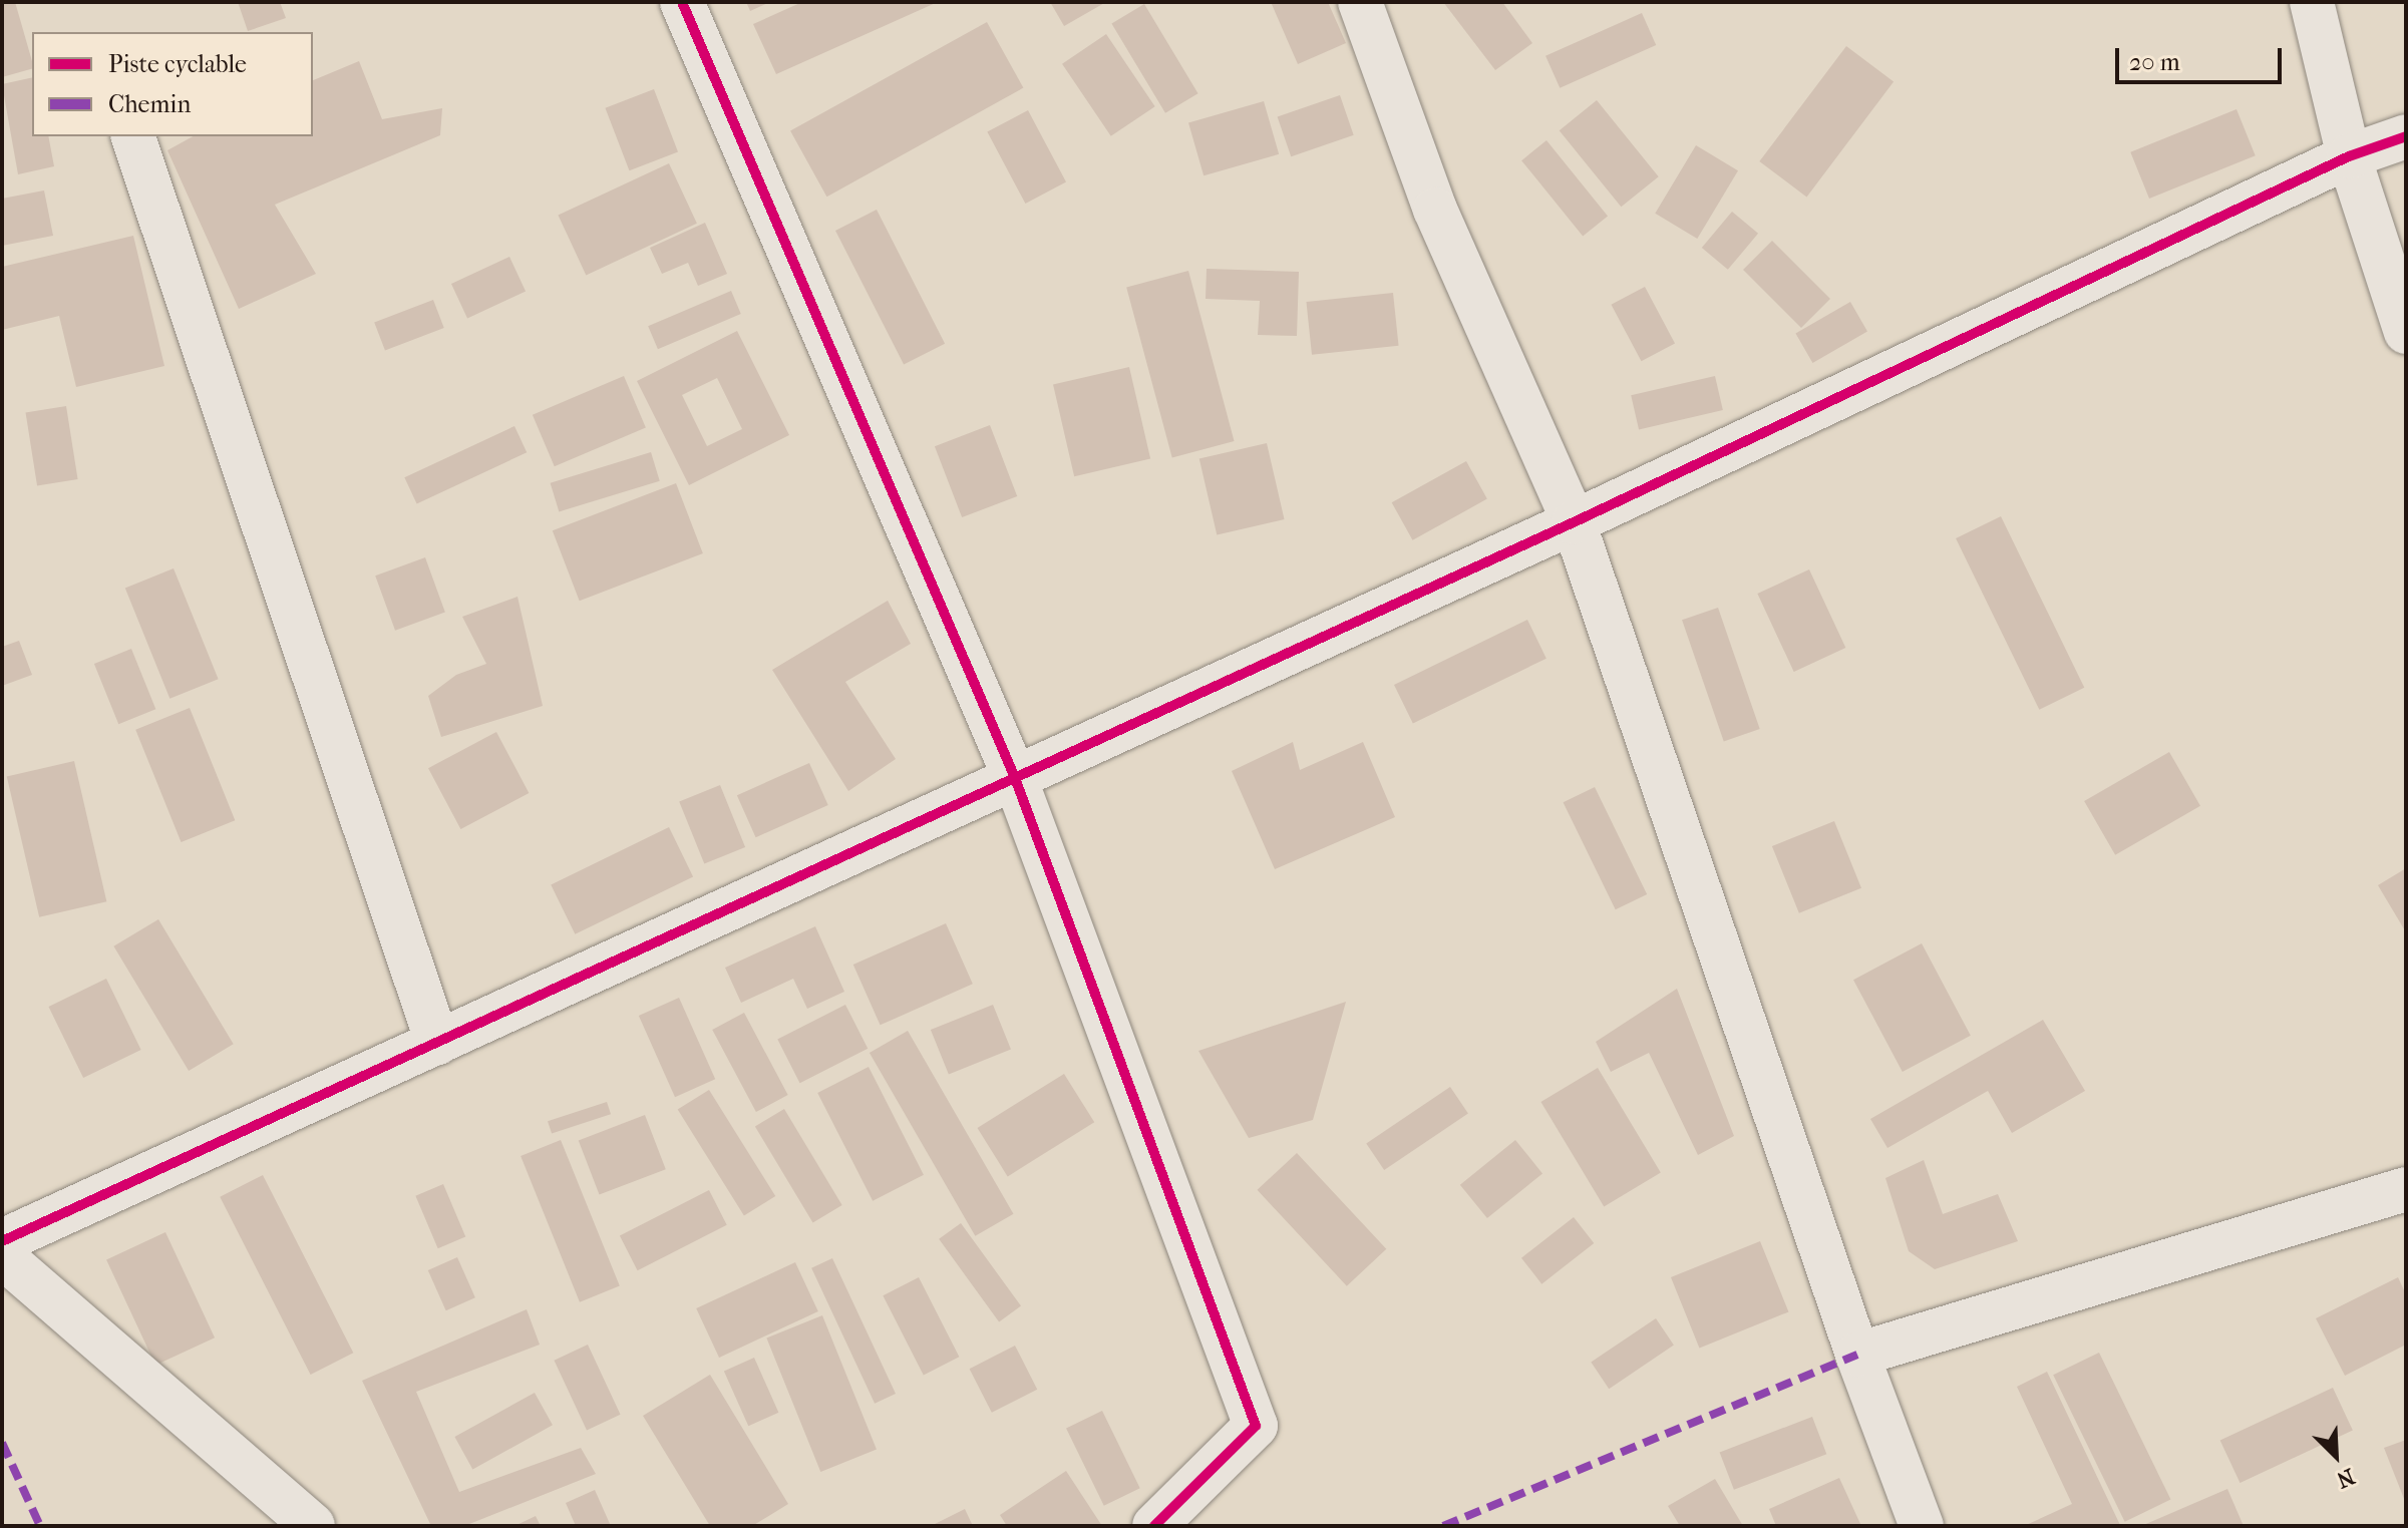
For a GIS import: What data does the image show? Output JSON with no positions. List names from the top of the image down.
{
  "legend": ["Piste cyclable", "Chemin"],
  "scale_bar": "20 m",
  "north": "bottom right"
}
